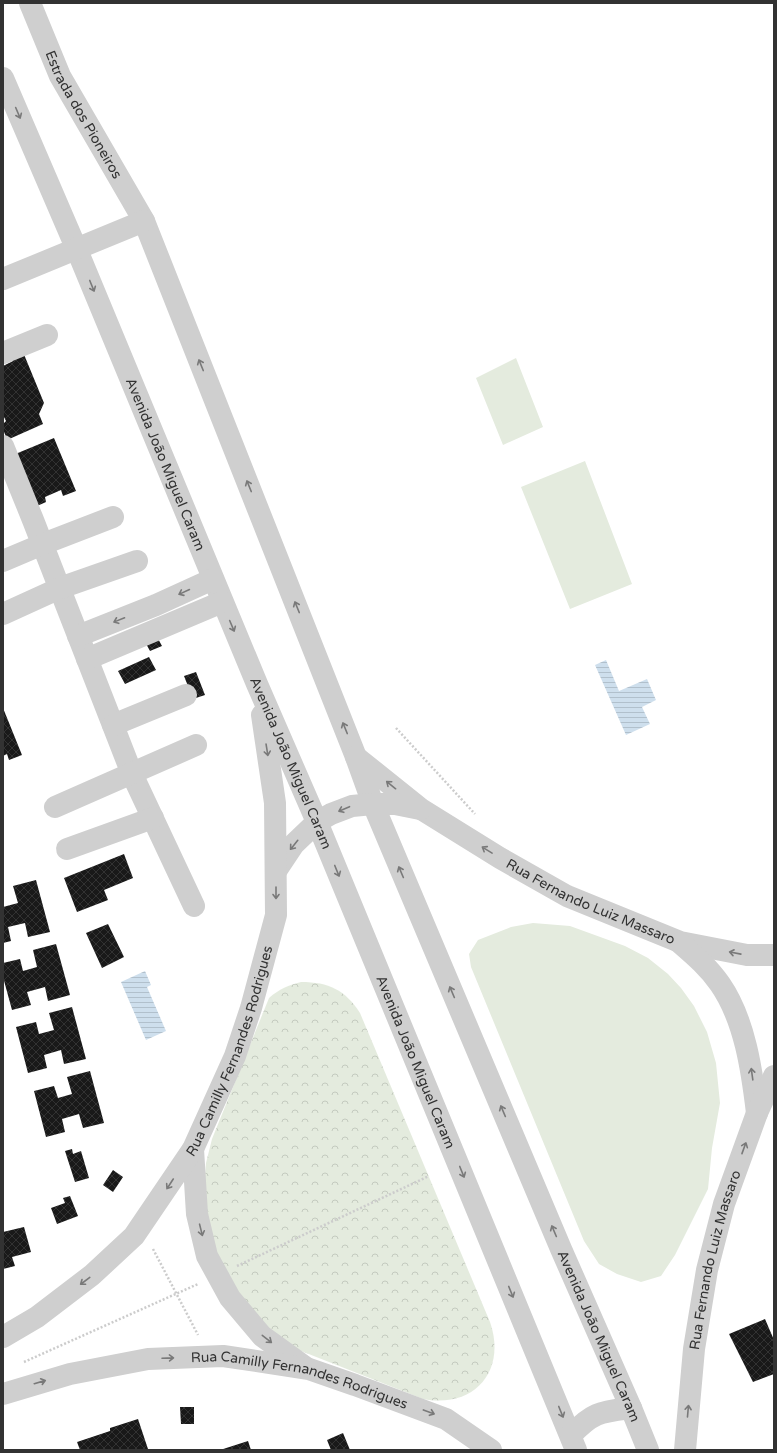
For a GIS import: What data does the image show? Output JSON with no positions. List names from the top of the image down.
{
  "streets": {
    "street": [
      "Estrada dos Pioneiros",
      "Avenida João Miguel Caram",
      "Rua Fernando Luiz Massaro",
      "Rua Camilly Fernandes Rodrigues"
    ]
  },
  "crossings": [
    ["Estrada dos Pioneiros", "Avenida João Miguel Caram"],
    ["Avenida João Miguel Caram", "Rua Camilly Fernandes Rodrigues"]
  ]
}
